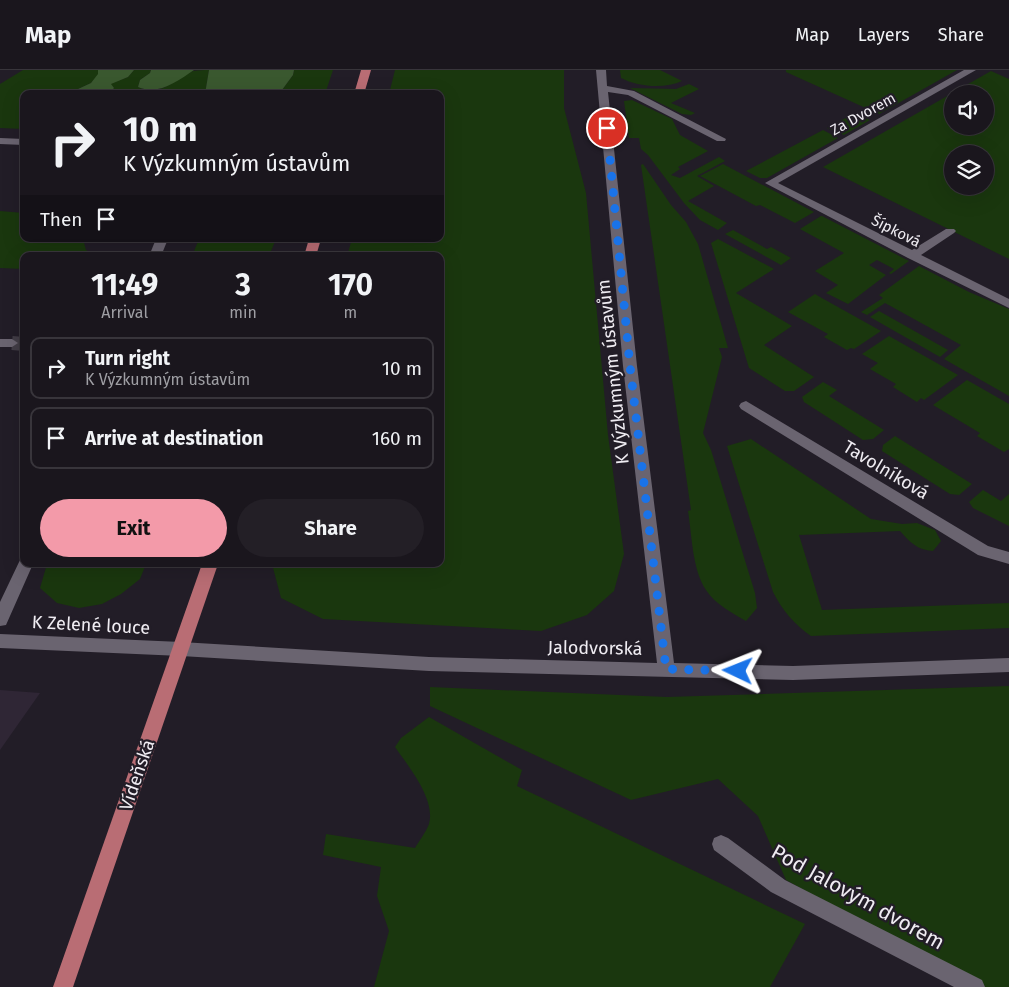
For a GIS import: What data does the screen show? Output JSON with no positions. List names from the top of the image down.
{
  "streets": {
    "main road": ["Vídeňská"],
    "street": [
      "Za Dvorem",
      "Šípková",
      "K Výzkumným ústavům",
      "Tavolníková",
      "K Zelené louce",
      "Jalodvorská",
      "Pod Jalovým dvorem"
    ]
  },
  "crossings": [
    ["Za Dvorem", "Šípková"],
    ["K Výzkumným ústavům", "Jalodvorská"],
    ["K Zelené louce", "Jalodvorská"],
    ["K Zelené louce", "Vídeňská"],
    ["Jalodvorská", "Vídeňská"]
  ],
  "page": {
    "header": "Map",
    "nav": ["Map", "Layers", "Share"],
    "turn": ["10 m", "K Výzkumným ústavům"],
    "then": "Then",
    "eta": [
      "11:49",
      "Arrival",
      "3",
      "min",
      "170",
      "m"
    ],
    "list": [
      {
        "name": "Turn right",
        "note": "K Výzkumným ústavům",
        "value": "10 m"
      },
      {
        "name": "Arrive at destination",
        "value": "160 m"
      }
    ],
    "buttons": ["Exit", "Share"]
  }
}
